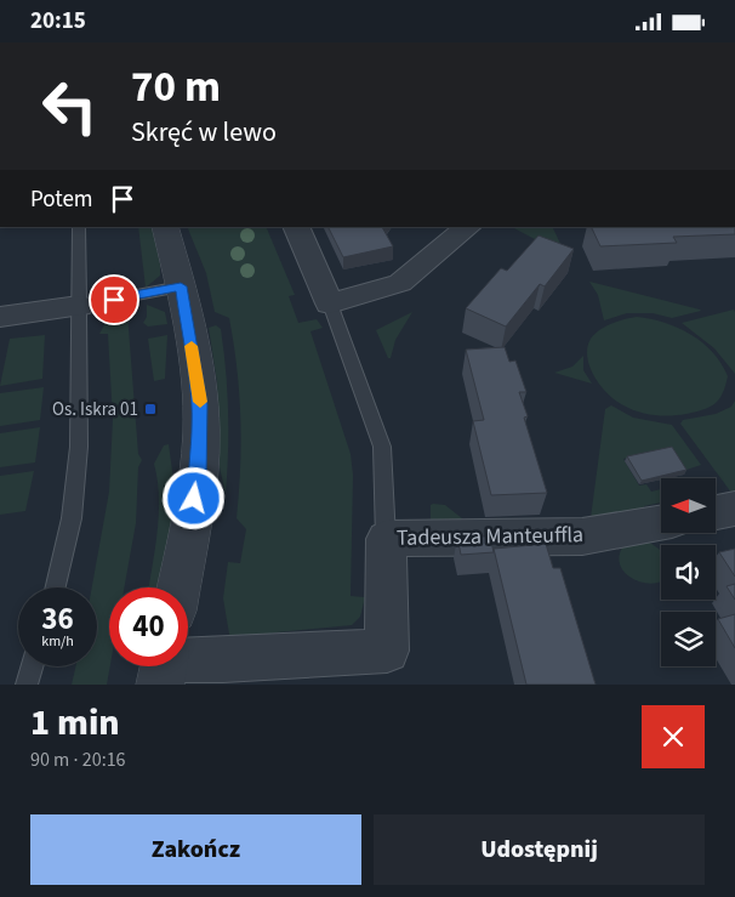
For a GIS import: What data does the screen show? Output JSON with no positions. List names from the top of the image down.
{
  "streets": {
    "street": ["Tadeusza Manteuffla"]
  },
  "places": {
    "transit": ["Os. Iskra 01"]
  },
  "north": "left",
  "page": {
    "status": "20:15",
    "turn": ["70 m", "Skręć w lewo"],
    "then": "Potem",
    "speed": "36 km/h",
    "limit": "40",
    "heading": ["1 min", "90 m · 20:16"],
    "buttons": ["Zakończ", "Udostępnij"]
  }
}
